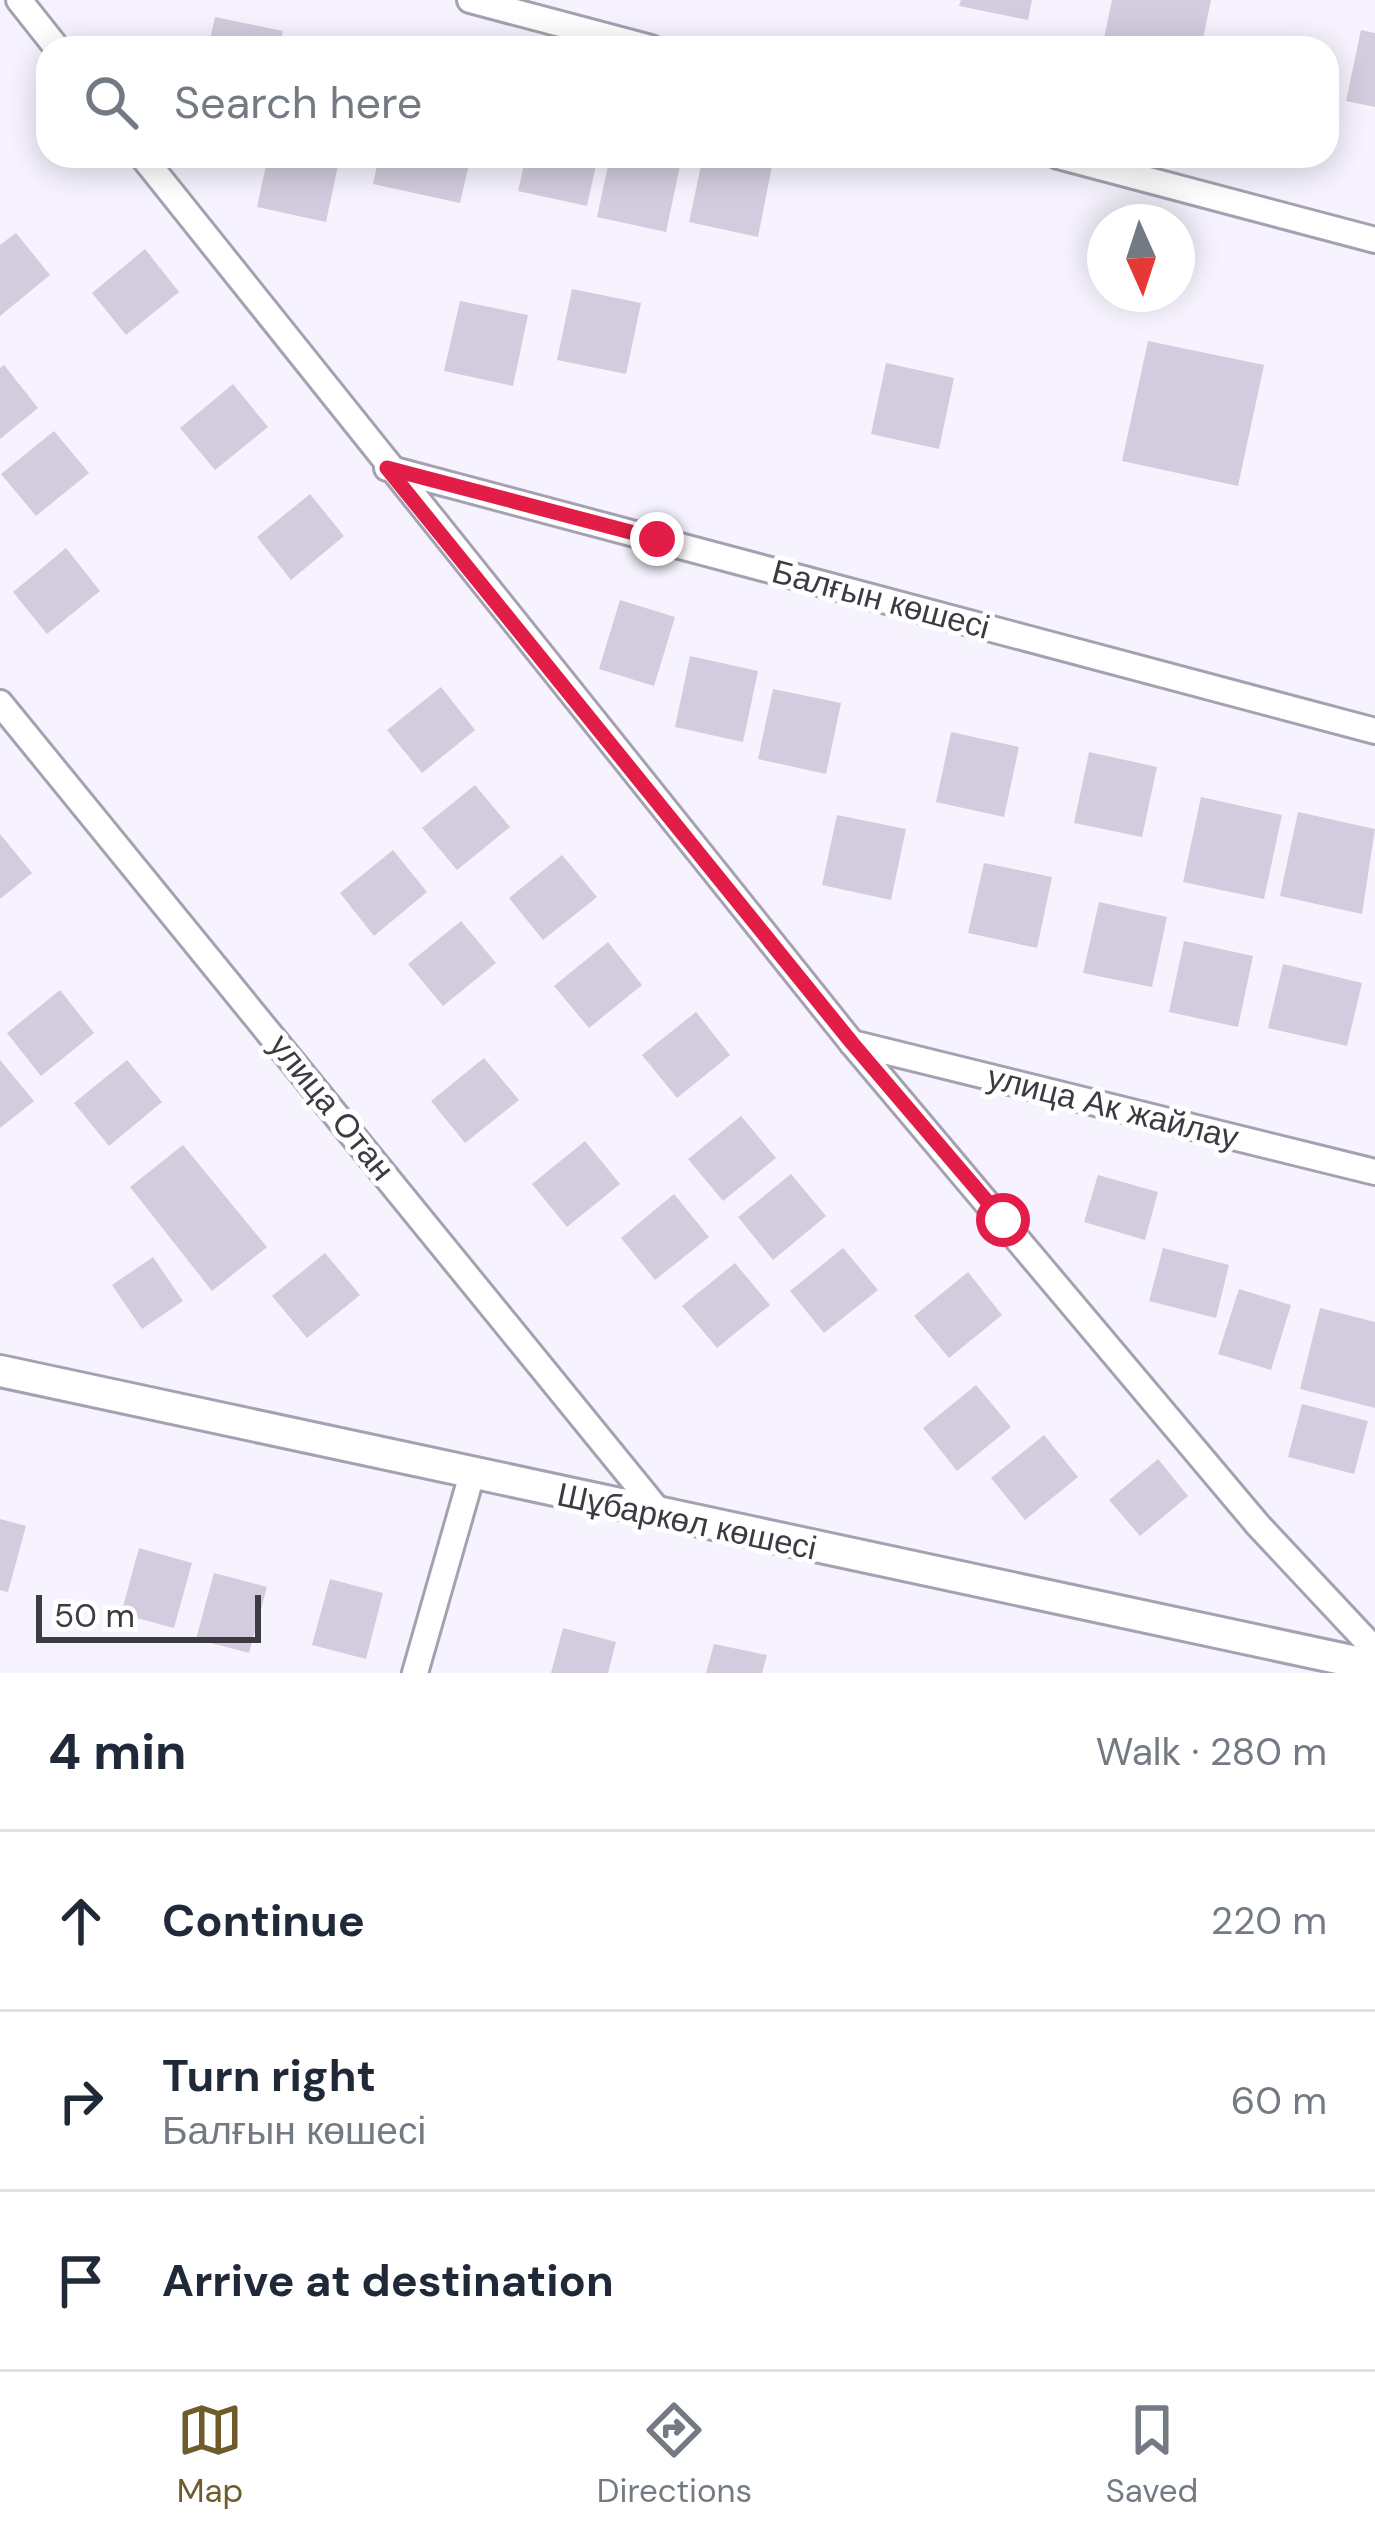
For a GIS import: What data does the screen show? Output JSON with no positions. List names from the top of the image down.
{
  "streets": {
    "street": [
      "Балғын көшесі",
      "улица Отан",
      "улица Ак жайлау",
      "Шұбаркөл көшесі"
    ]
  },
  "crossings": [
    ["улица Отан", "Шұбаркөл көшесі"]
  ],
  "scale_bar": "50 m",
  "north": "bottom",
  "page": {
    "search": "Search here",
    "scale": "50 m",
    "heading": ["4 min", "Walk · 280 m"],
    "list": [
      ["Continue", "220 m"],
      ["Turn right", "Балғын көшесі", "60 m"],
      "Arrive at destination"
    ],
    "nav": ["Map", "Directions", "Saved"]
  }
}
